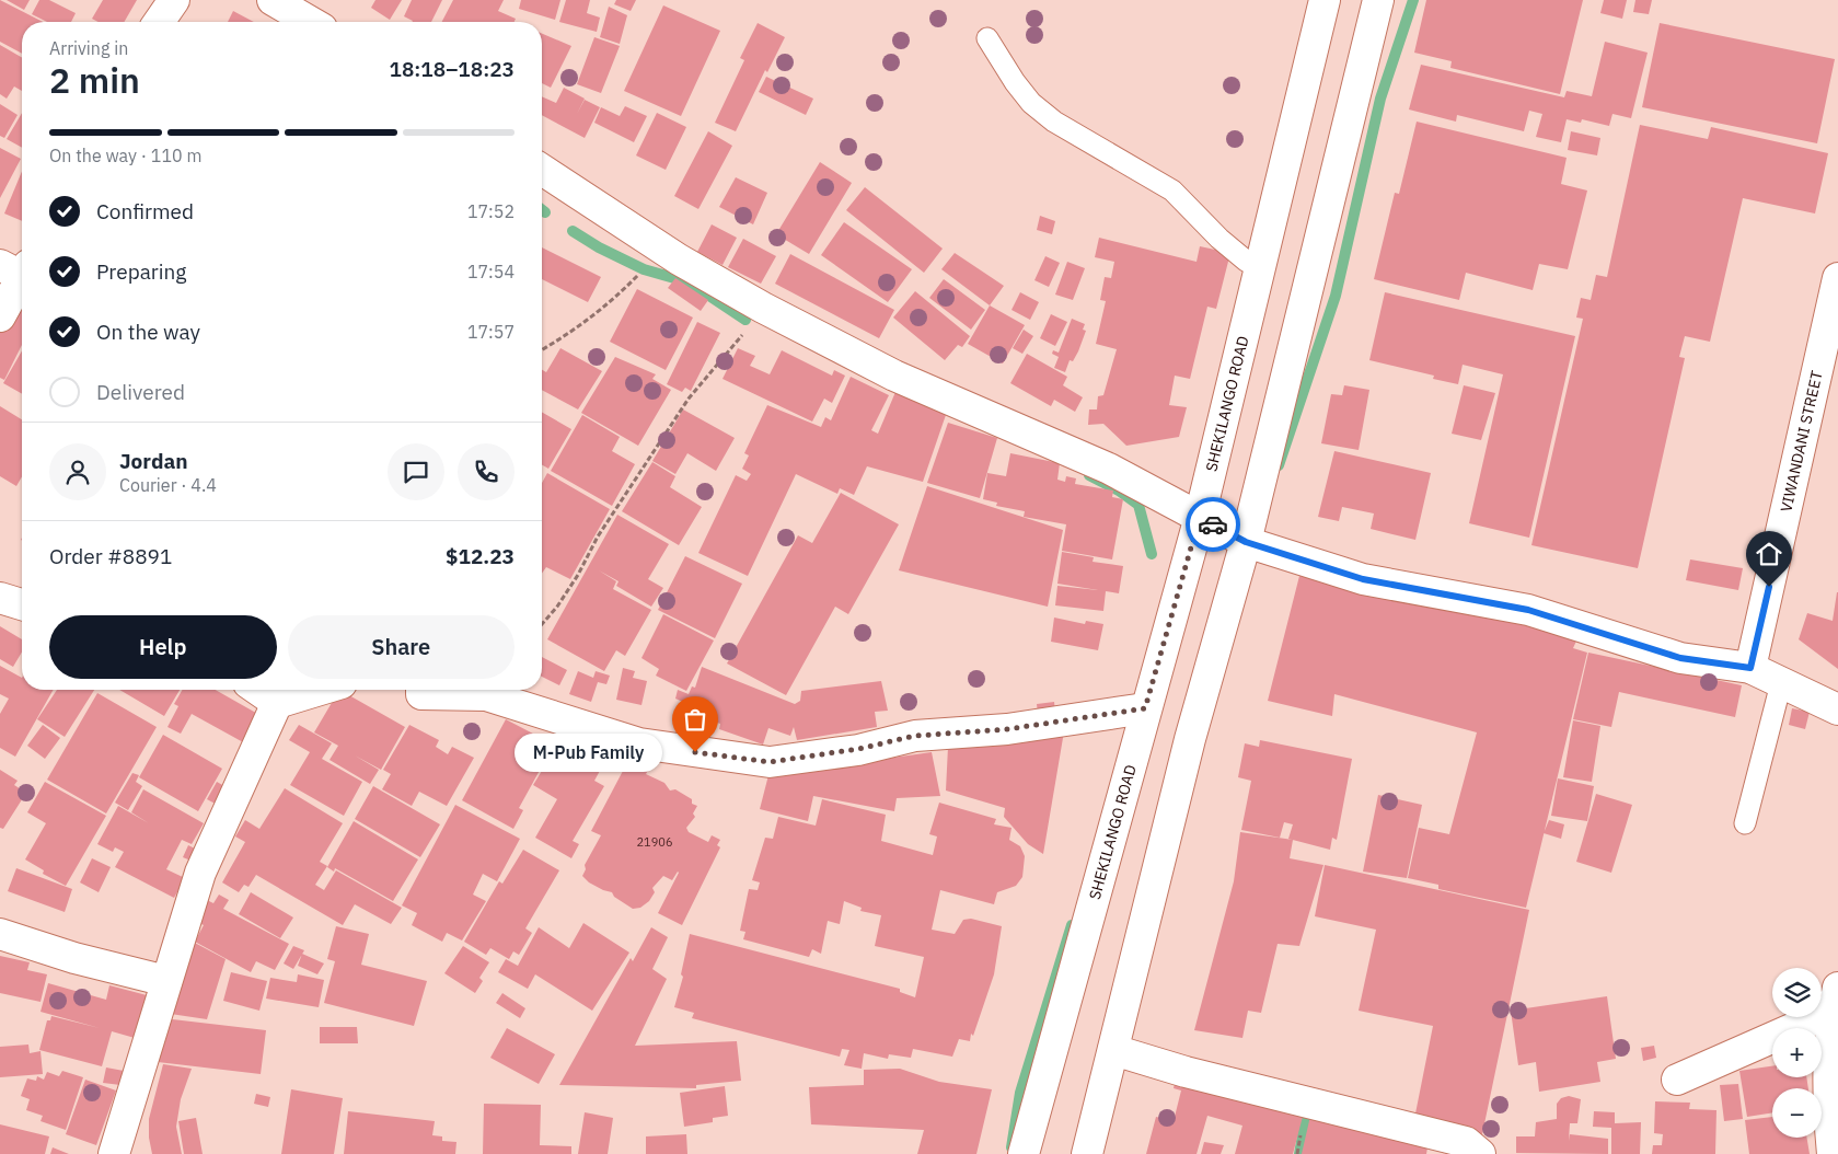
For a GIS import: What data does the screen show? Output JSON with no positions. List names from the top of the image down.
{
  "streets": {
    "street": ["SHEKILANGO ROAD", "VIWANDANI STREET"]
  },
  "places": ["M-Pub Family"],
  "house_numbers": ["21906"],
  "page": {
    "heading": ["2 min", "Arriving in", "18:18–18:23"],
    "panel": [
      "Jordan",
      "Courier · 4.4",
      "Order #8891",
      "$12.23"
    ],
    "bar": "On the way · 110 m",
    "list": [
      ["Confirmed", "17:52"],
      ["Preparing", "17:54"],
      ["On the way", "17:57"],
      "Delivered"
    ],
    "buttons": ["Help", "Share"],
    "bubble": "M-Pub Family",
    "map_buttons": ["+", "−"]
  }
}
